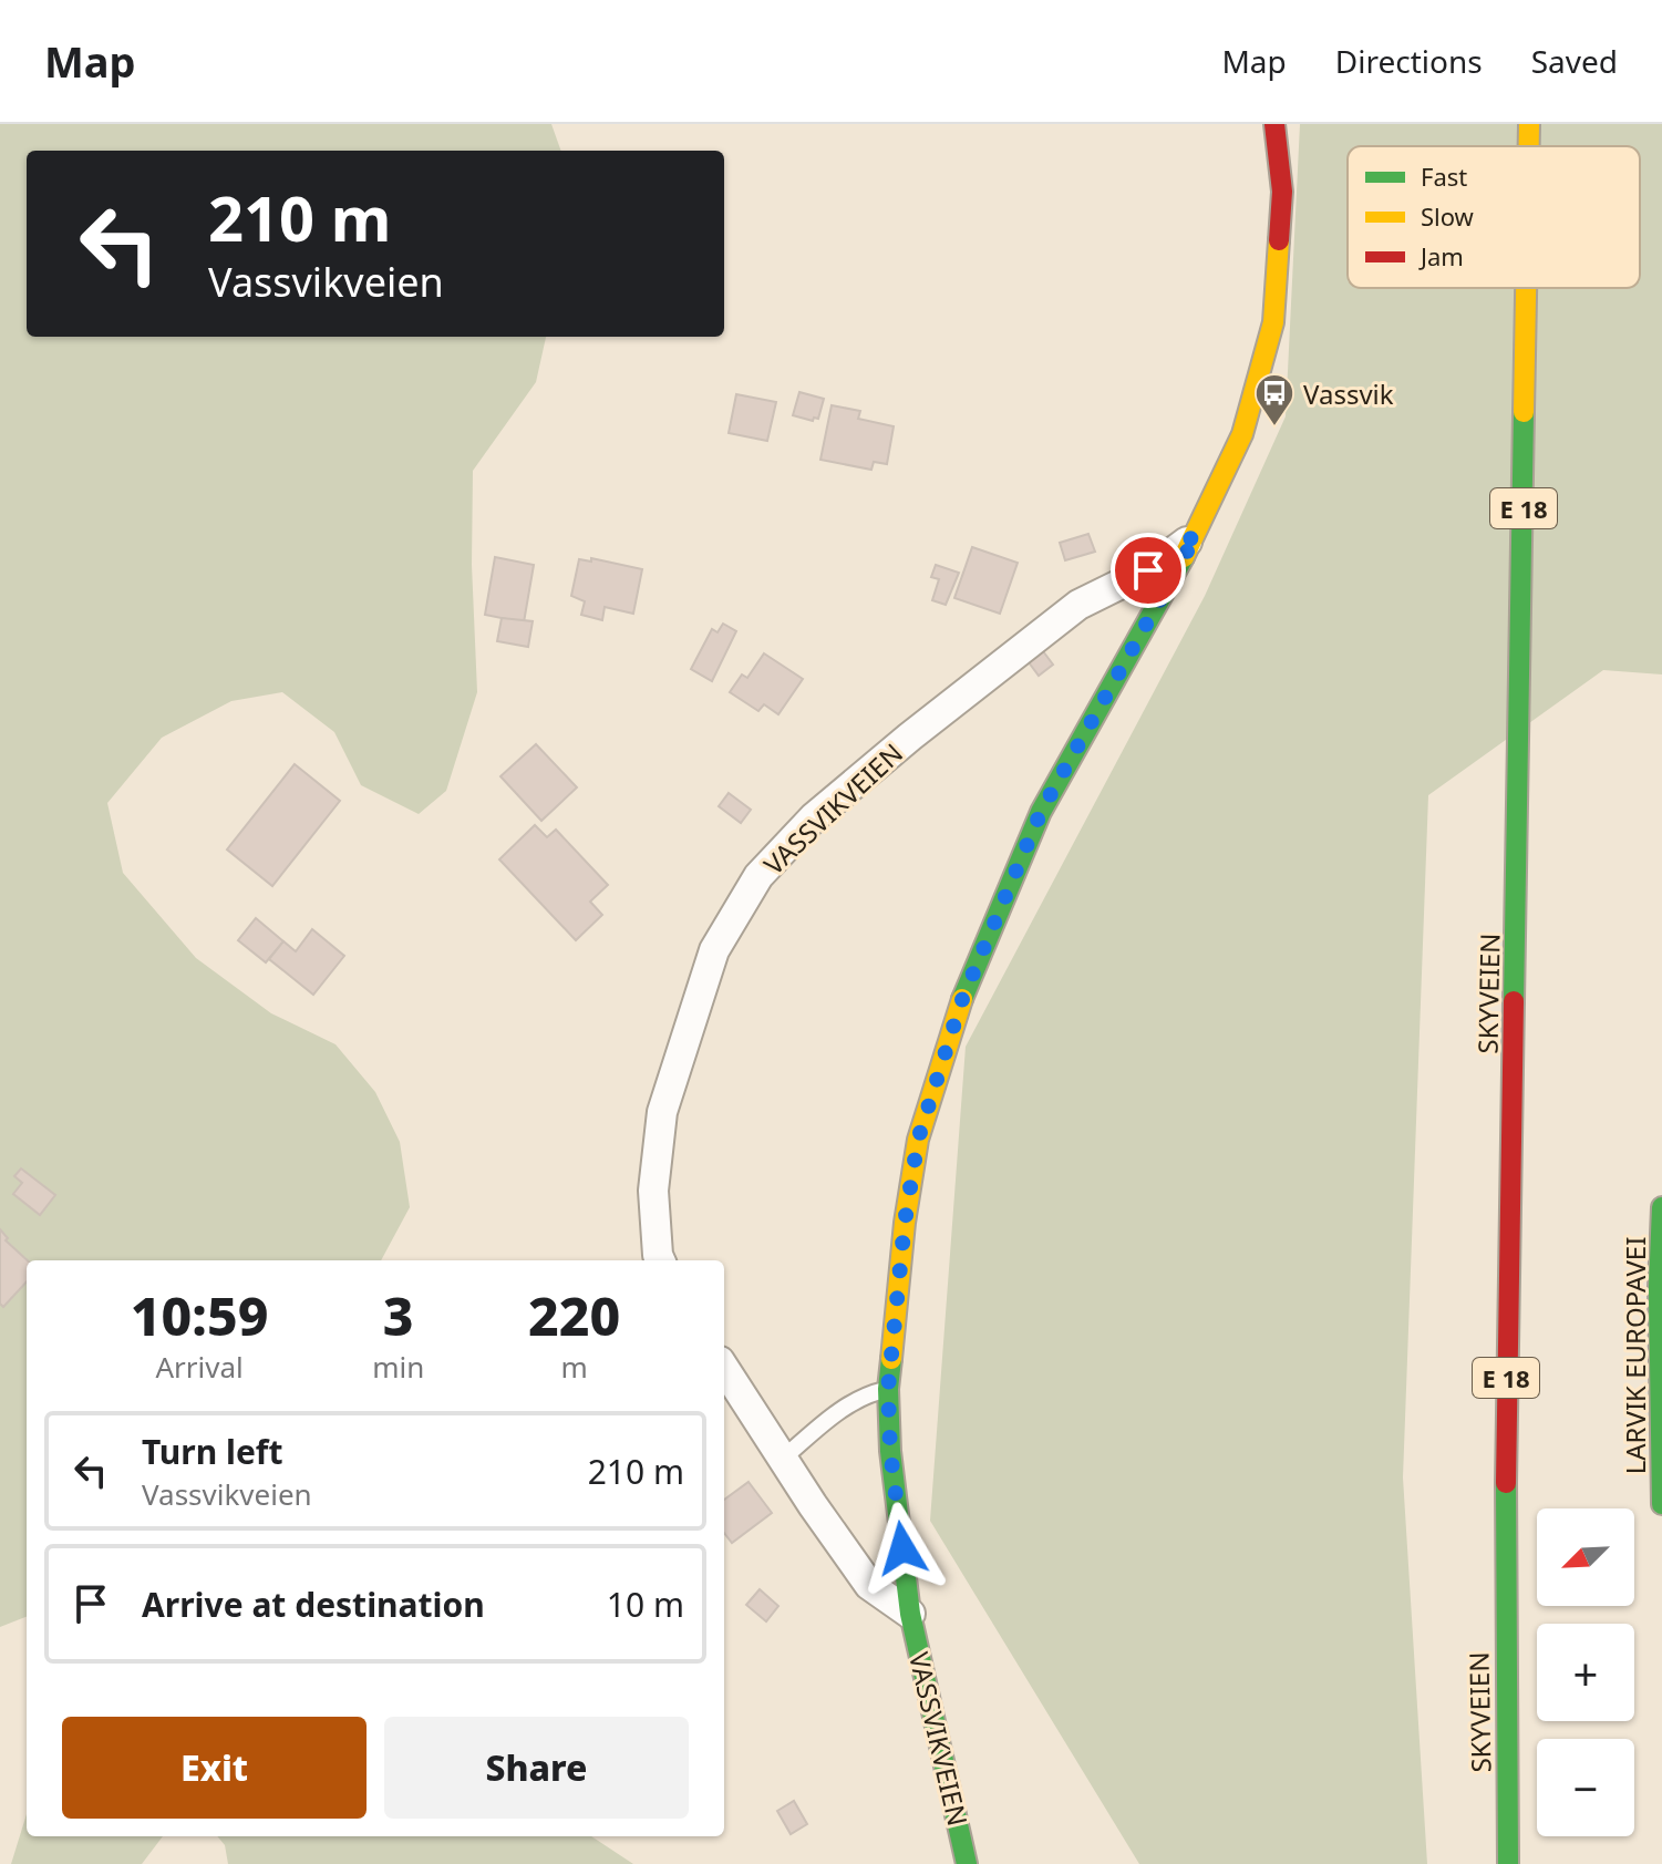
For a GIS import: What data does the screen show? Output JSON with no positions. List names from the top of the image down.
{
  "streets": {
    "main road": [
      "E 18",
      "VASSVIKVEIEN",
      "SKYVEIEN",
      "LARVIK EUROPAVEI"
    ]
  },
  "places": {
    "bus stop": ["Vassvik"]
  },
  "legend": ["Fast", "Slow", "Jam"],
  "north": "bottom left",
  "page": {
    "header": "Map",
    "nav": ["Map", "Directions", "Saved"],
    "turn": ["210 m", "Vassvikveien"],
    "eta": [
      "10:59",
      "Arrival",
      "3",
      "min",
      "220",
      "m"
    ],
    "list": [
      {
        "name": "Turn left",
        "note": "Vassvikveien",
        "value": "210 m"
      },
      {
        "name": "Arrive at destination",
        "value": "10 m"
      }
    ],
    "map_buttons": ["+", "−"],
    "buttons": ["Exit", "Share"]
  }
}
